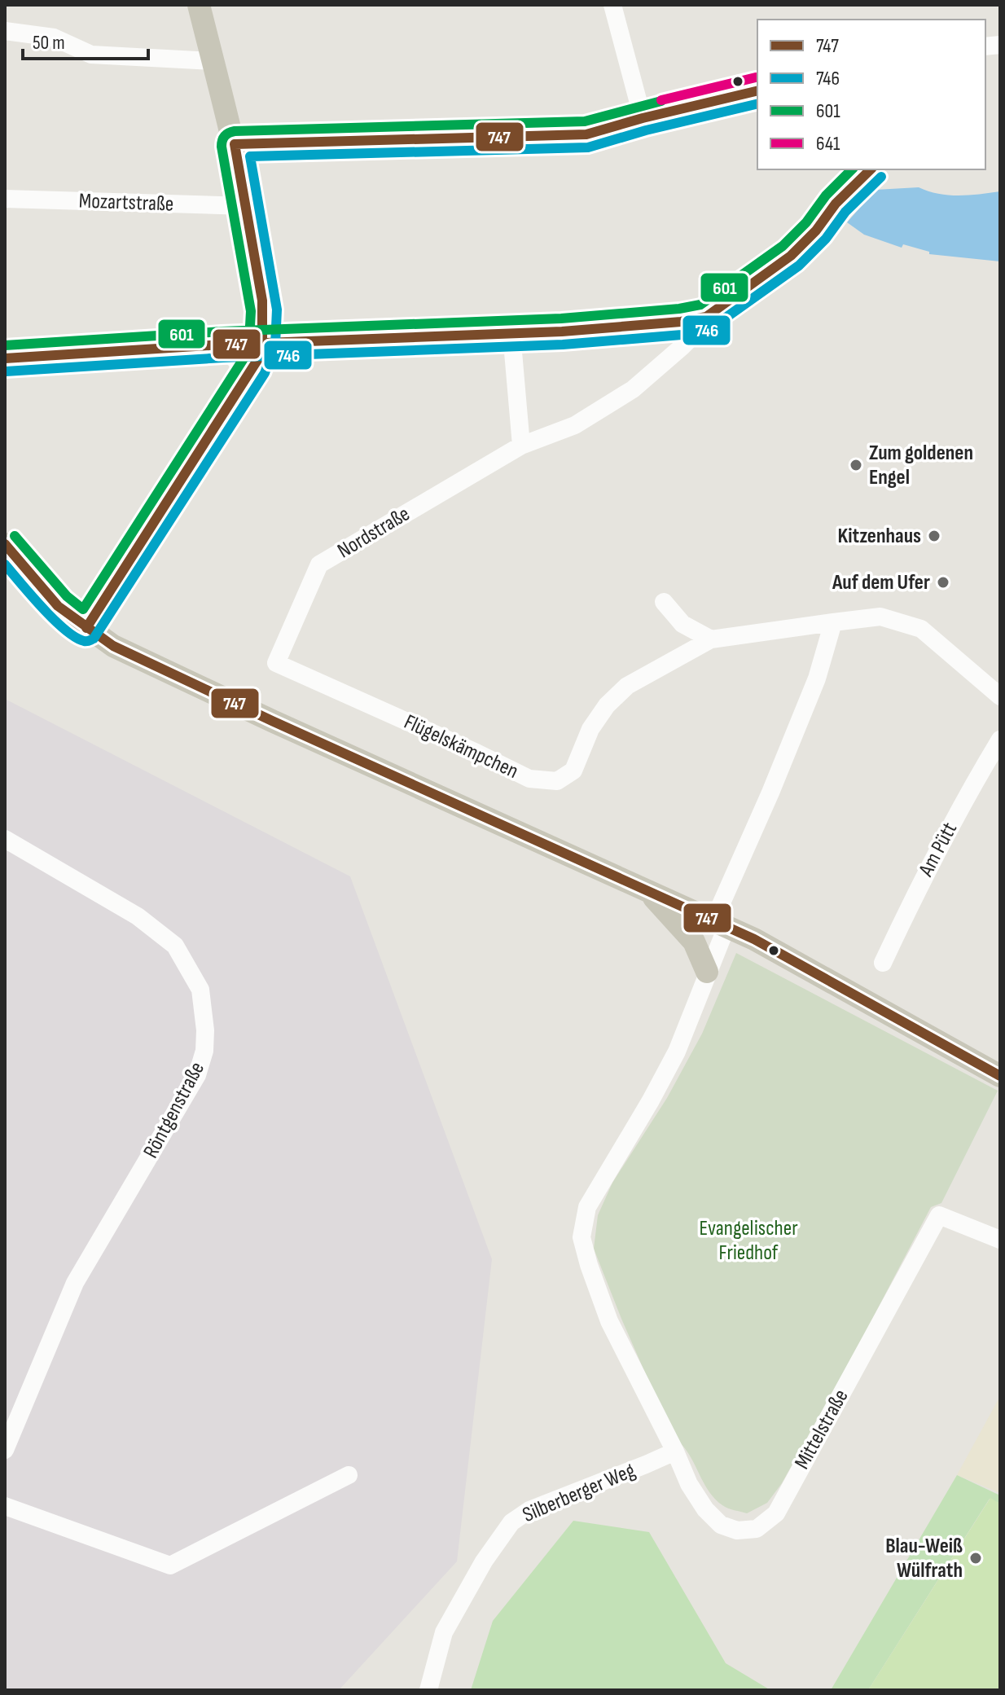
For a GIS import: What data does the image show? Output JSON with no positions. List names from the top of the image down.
{
  "streets": {
    "street": [
      "Mozartstraße",
      "Nordstraße",
      "Flügelskämpchen",
      "Am Pütt",
      "Röntgenstraße",
      "Mittelstraße",
      "Silberberger Weg"
    ]
  },
  "crossings": [
    ["Nordstraße", "Flügelskämpchen"],
    ["Flügelskämpchen", "Mittelstraße"],
    ["Mittelstraße", "Silberberger Weg"]
  ],
  "parks": ["Evangelischer Friedhof"],
  "places": [
    "Zum goldenen Engel",
    "Kitzenhaus",
    "Auf dem Ufer",
    "Blau-Weiß Wülfrath"
  ],
  "lines": [
    "transit line 641",
    "transit line 747",
    "transit line 601",
    "transit line 746"
  ],
  "legend": [
    "747",
    "746",
    "601",
    "641"
  ],
  "scale_bar": "50 m"
}
